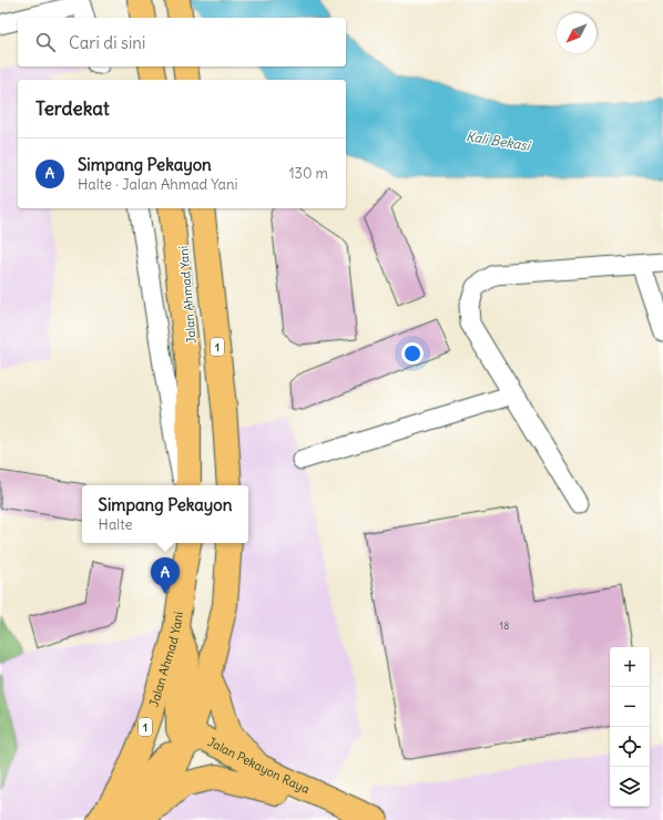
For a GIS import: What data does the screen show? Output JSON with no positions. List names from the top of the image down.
{
  "streets": {
    "main road": ["Jalan Ahmad Yani", "1", "Jalan Pekayon Raya"]
  },
  "water": ["Kali Bekasi"],
  "house_numbers": ["18"],
  "north": "bottom left",
  "page": {
    "search": "Cari di sini",
    "heading": "Terdekat",
    "list": [
      {
        "mark": "A",
        "name": "Simpang Pekayon",
        "note": "Halte · Jalan Ahmad Yani",
        "value": "130 m"
      }
    ],
    "popup": ["Simpang Pekayon", "Halte"],
    "pins": "A",
    "map_buttons": ["+", "−"]
  }
}
